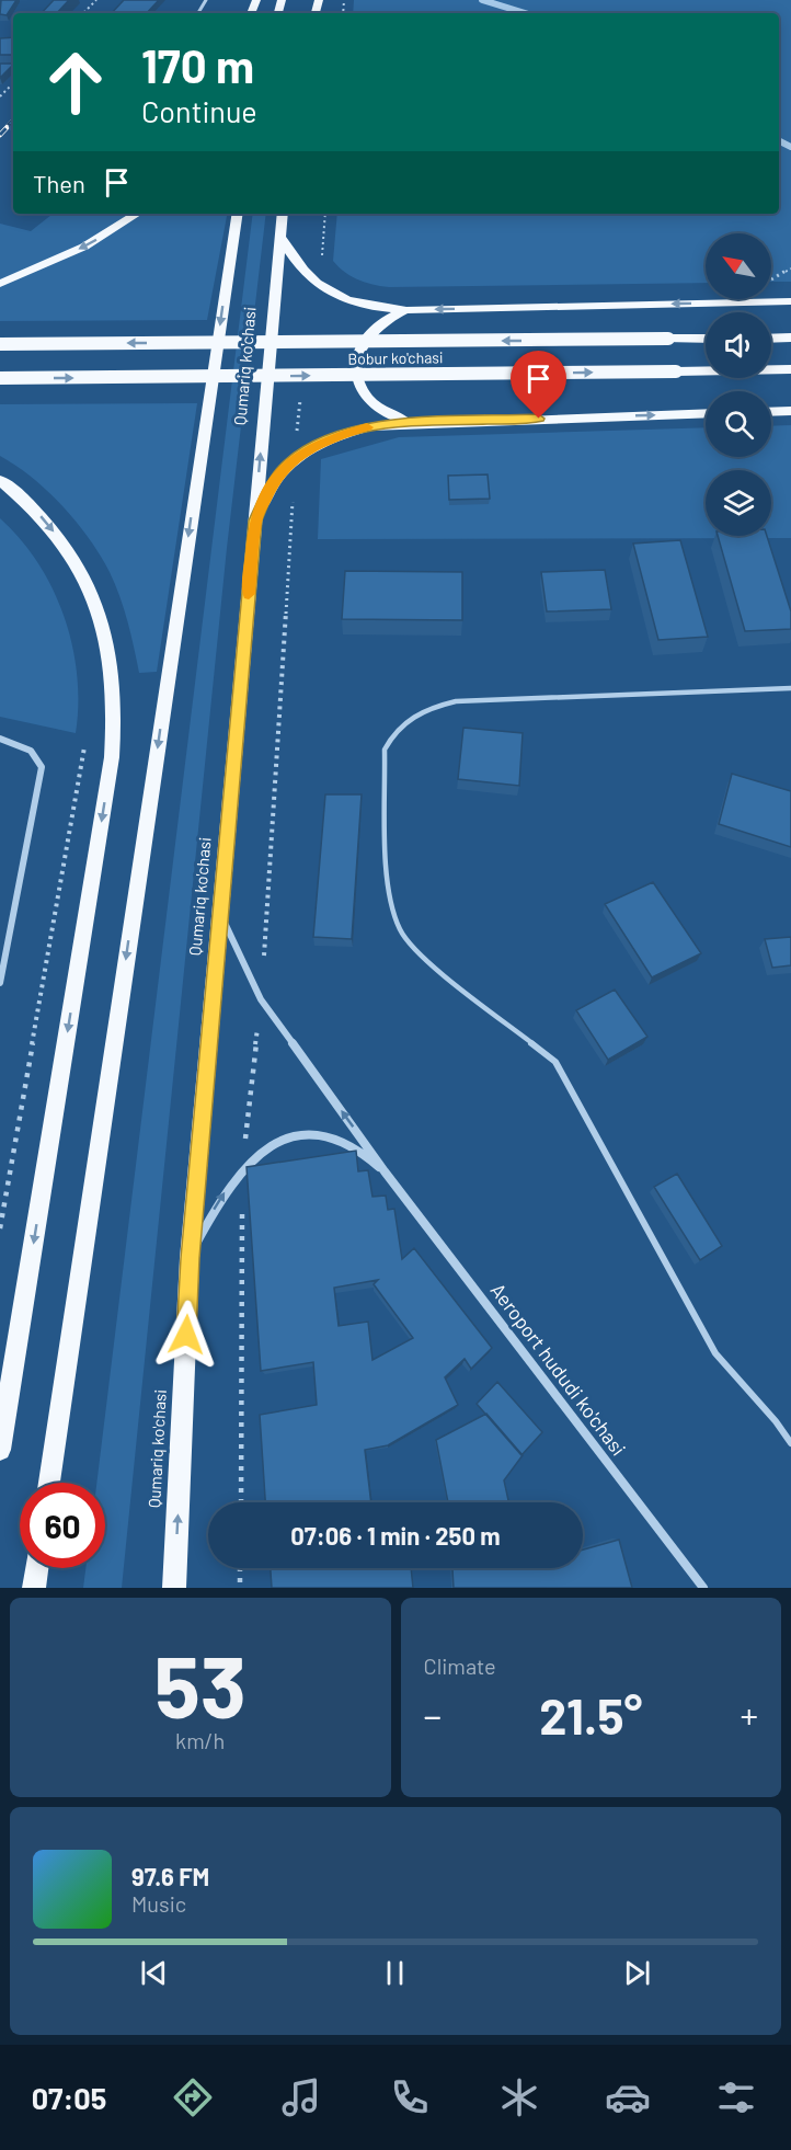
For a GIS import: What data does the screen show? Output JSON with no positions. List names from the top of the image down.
{
  "streets": {
    "main road": ["Bobur ko'chasi", "Qumariq ko'chasi"],
    "street": ["Aeroport hududi ko'chasi"]
  },
  "crossings": [
    ["Qumariq ko'chasi", "Aeroport hududi ko'chasi"]
  ],
  "north": "top left",
  "page": {
    "turn": ["170 m", "Continue"],
    "then": "Then",
    "limit": "60",
    "trip": "07:06 · 1 min · 250 m",
    "tile": [
      ["53", "km/h"],
      "Climate"
    ],
    "heat": ["−", "21.5°", "+"],
    "song": ["97.6 FM", "Music"],
    "tabs": "07:05"
  }
}
